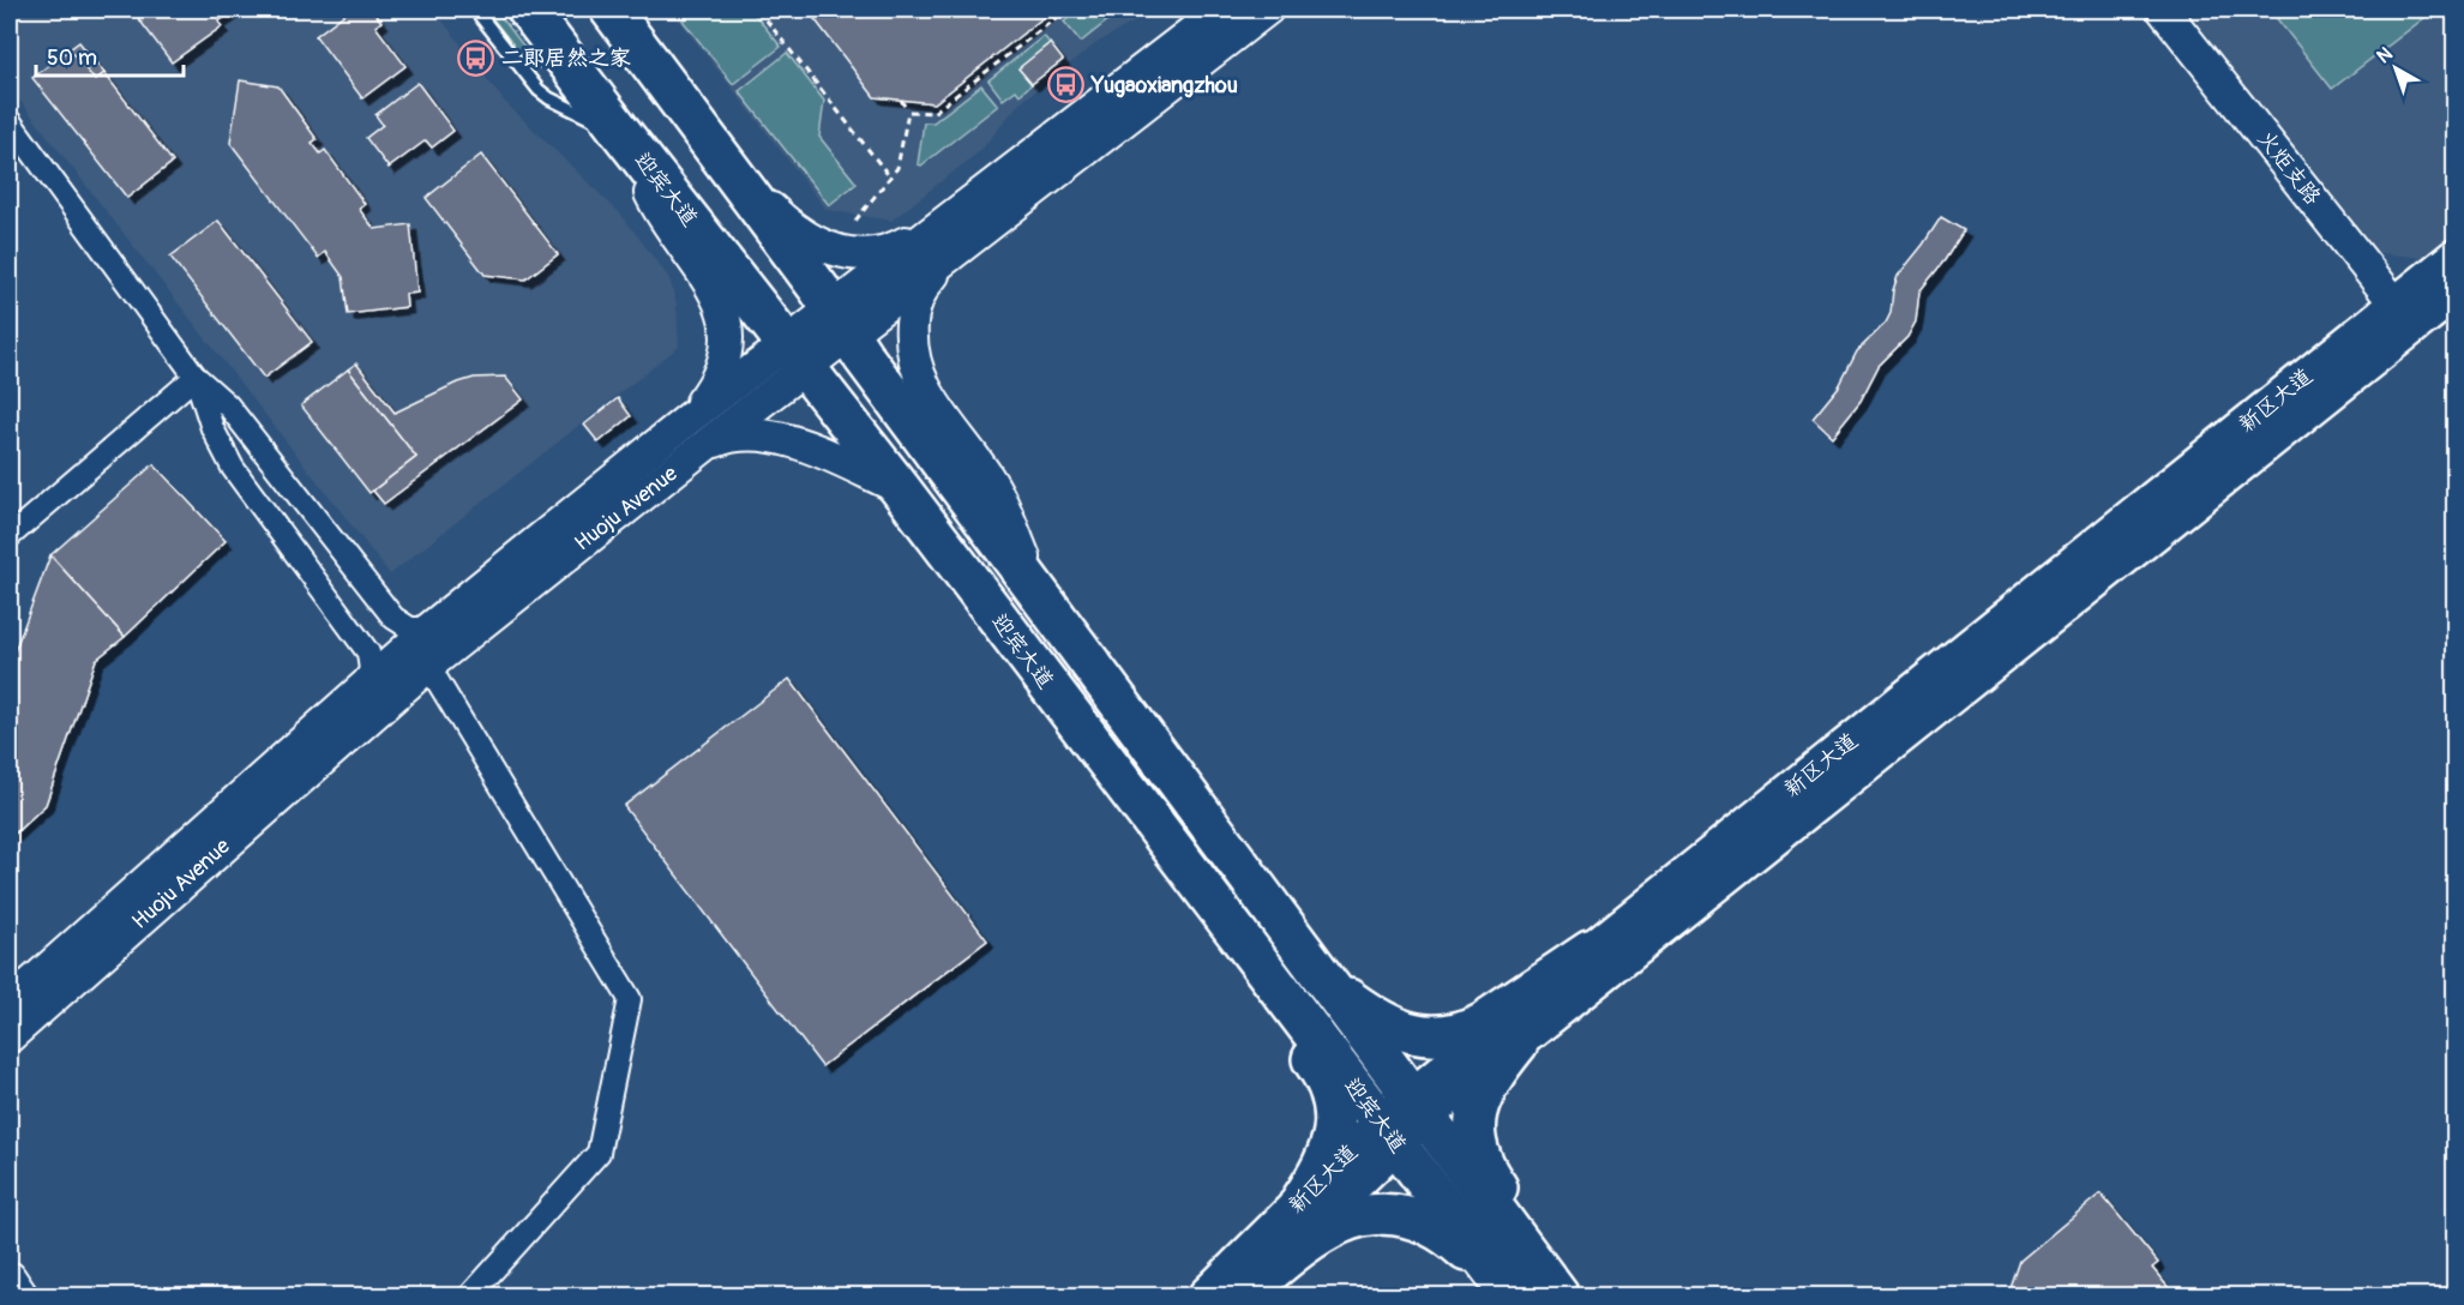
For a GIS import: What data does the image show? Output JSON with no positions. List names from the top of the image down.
{
  "streets": {
    "highway": ["迎宾大道"],
    "main road": ["火炬支路", "新区大道", "Huoju Avenue"]
  },
  "crossings": [
    ["火炬支路", "新区大道"],
    ["迎宾大道", "新区大道"],
    ["迎宾大道", "Huoju Avenue"]
  ],
  "places": {
    "bus stop": ["二郎居然之家", "Yugaoxiangzhou"]
  },
  "scale_bar": "50 m",
  "north": "top left"
}
